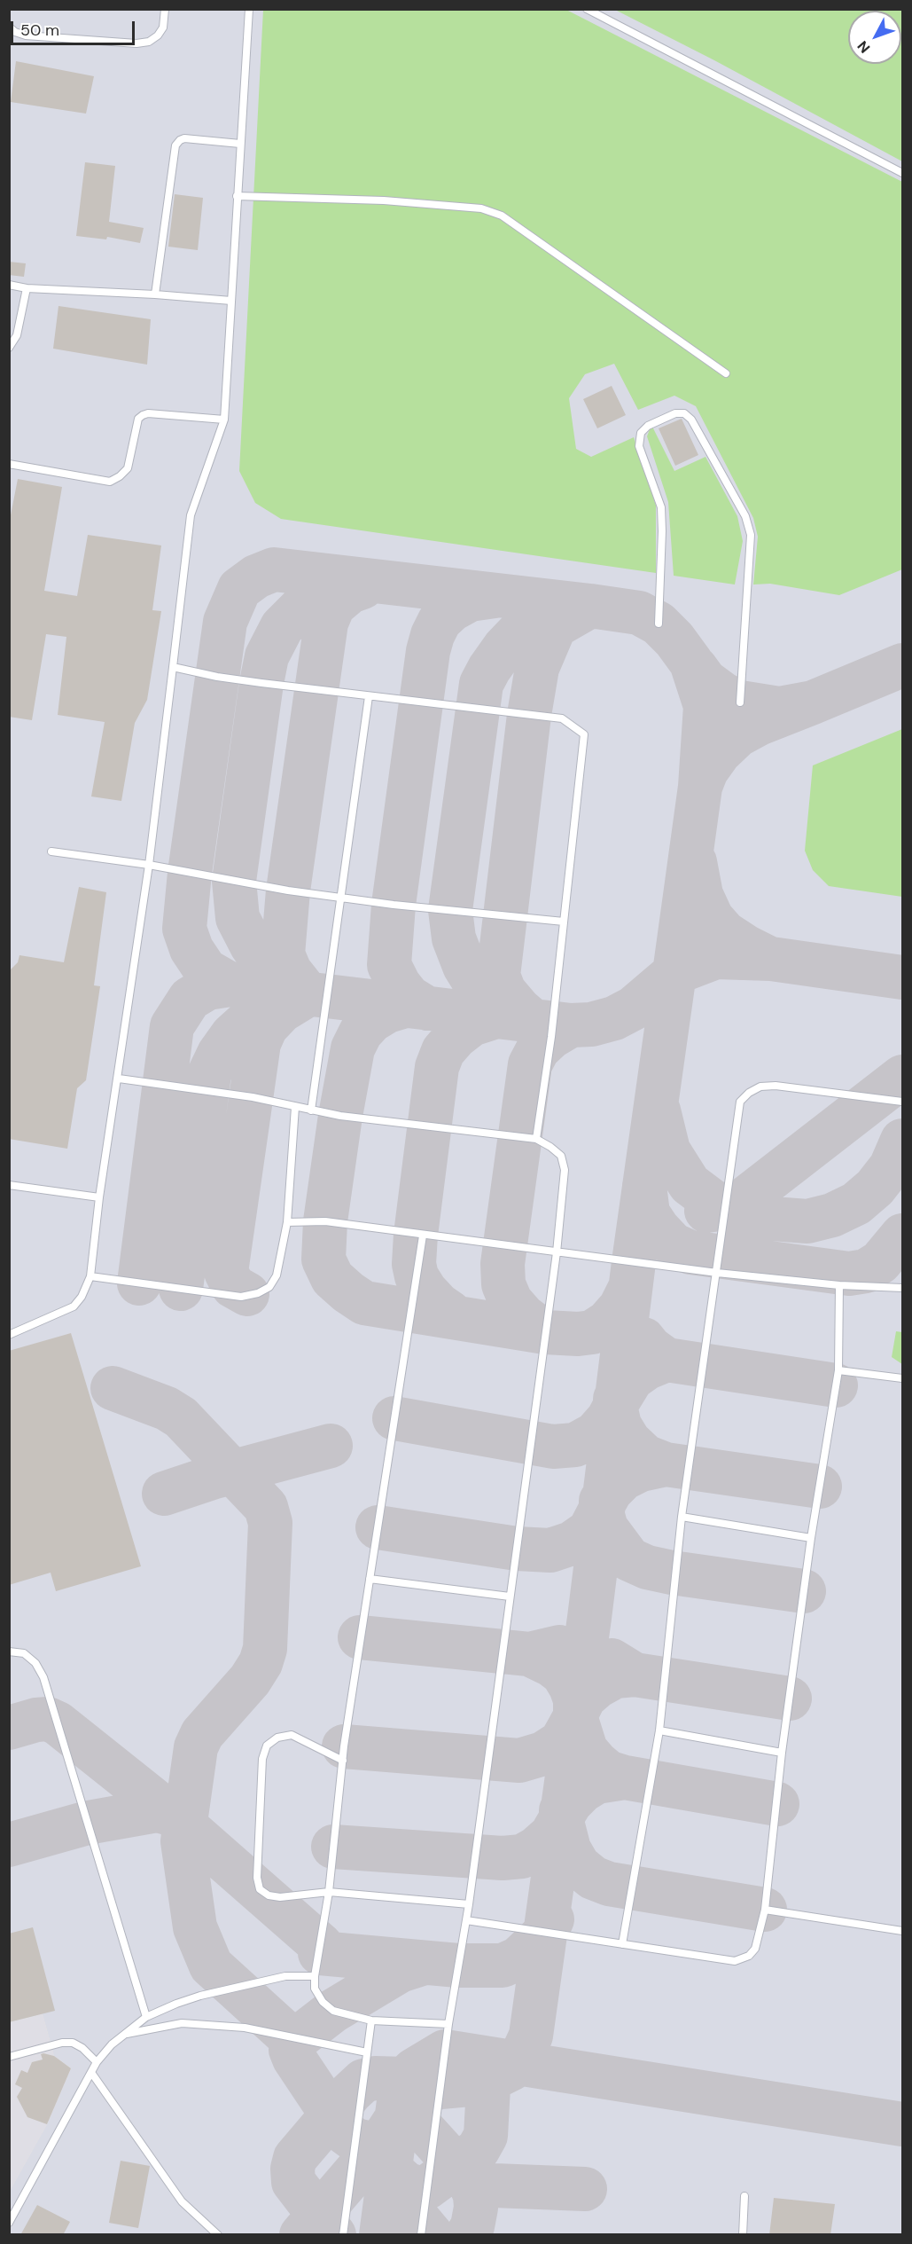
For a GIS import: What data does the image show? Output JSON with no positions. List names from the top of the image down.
{
  "scale_bar": "50 m",
  "north": "bottom left"
}
